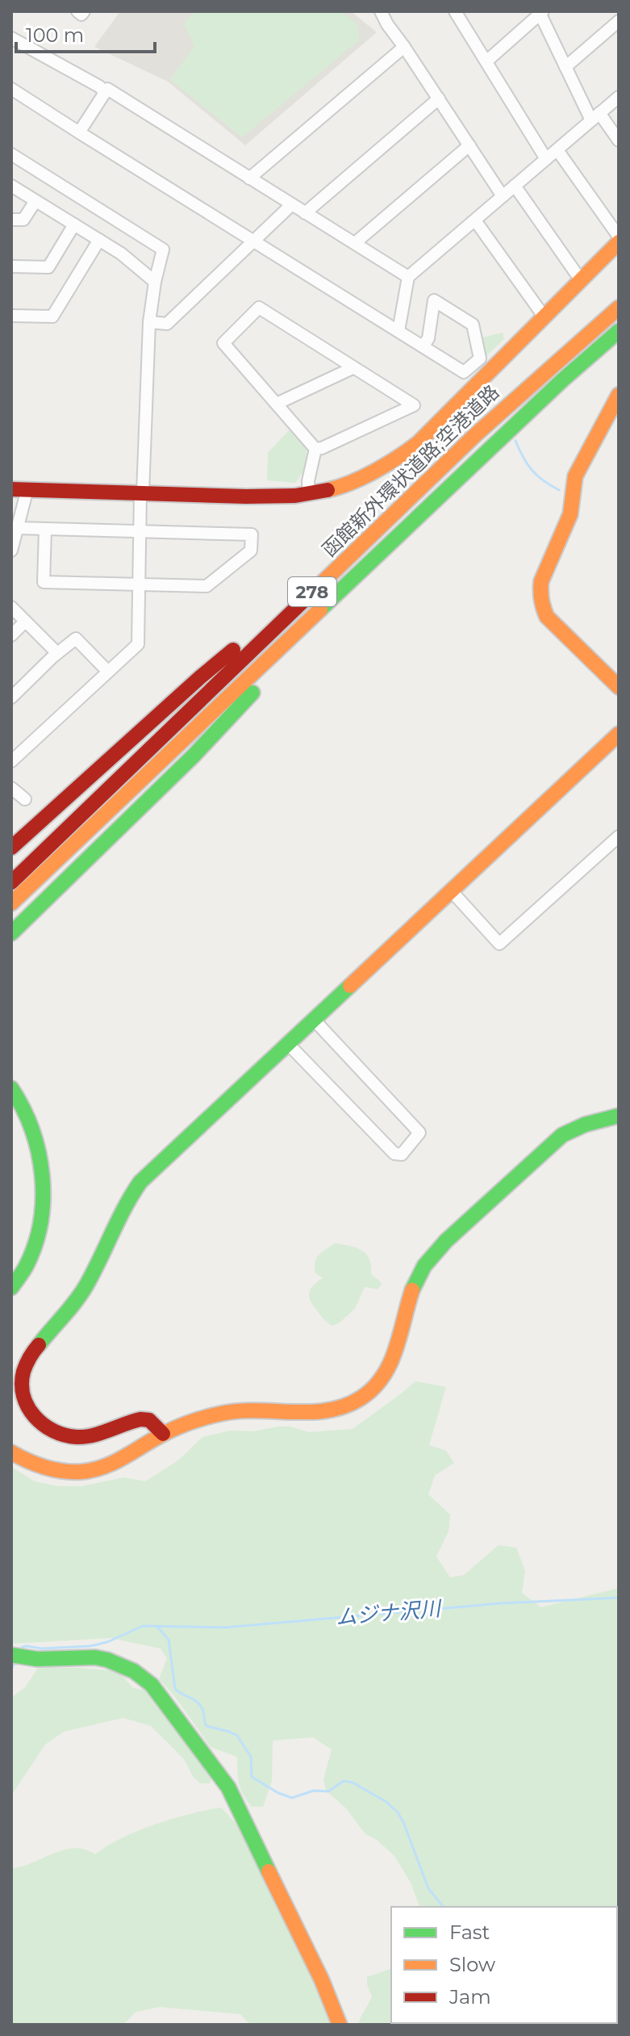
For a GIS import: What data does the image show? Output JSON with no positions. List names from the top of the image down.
{
  "streets": {
    "main road": ["函館新外環状道路;空港道路", "278"]
  },
  "water": ["ムジナ沢川"],
  "legend": ["Fast", "Slow", "Jam"],
  "scale_bar": "100 m"
}
